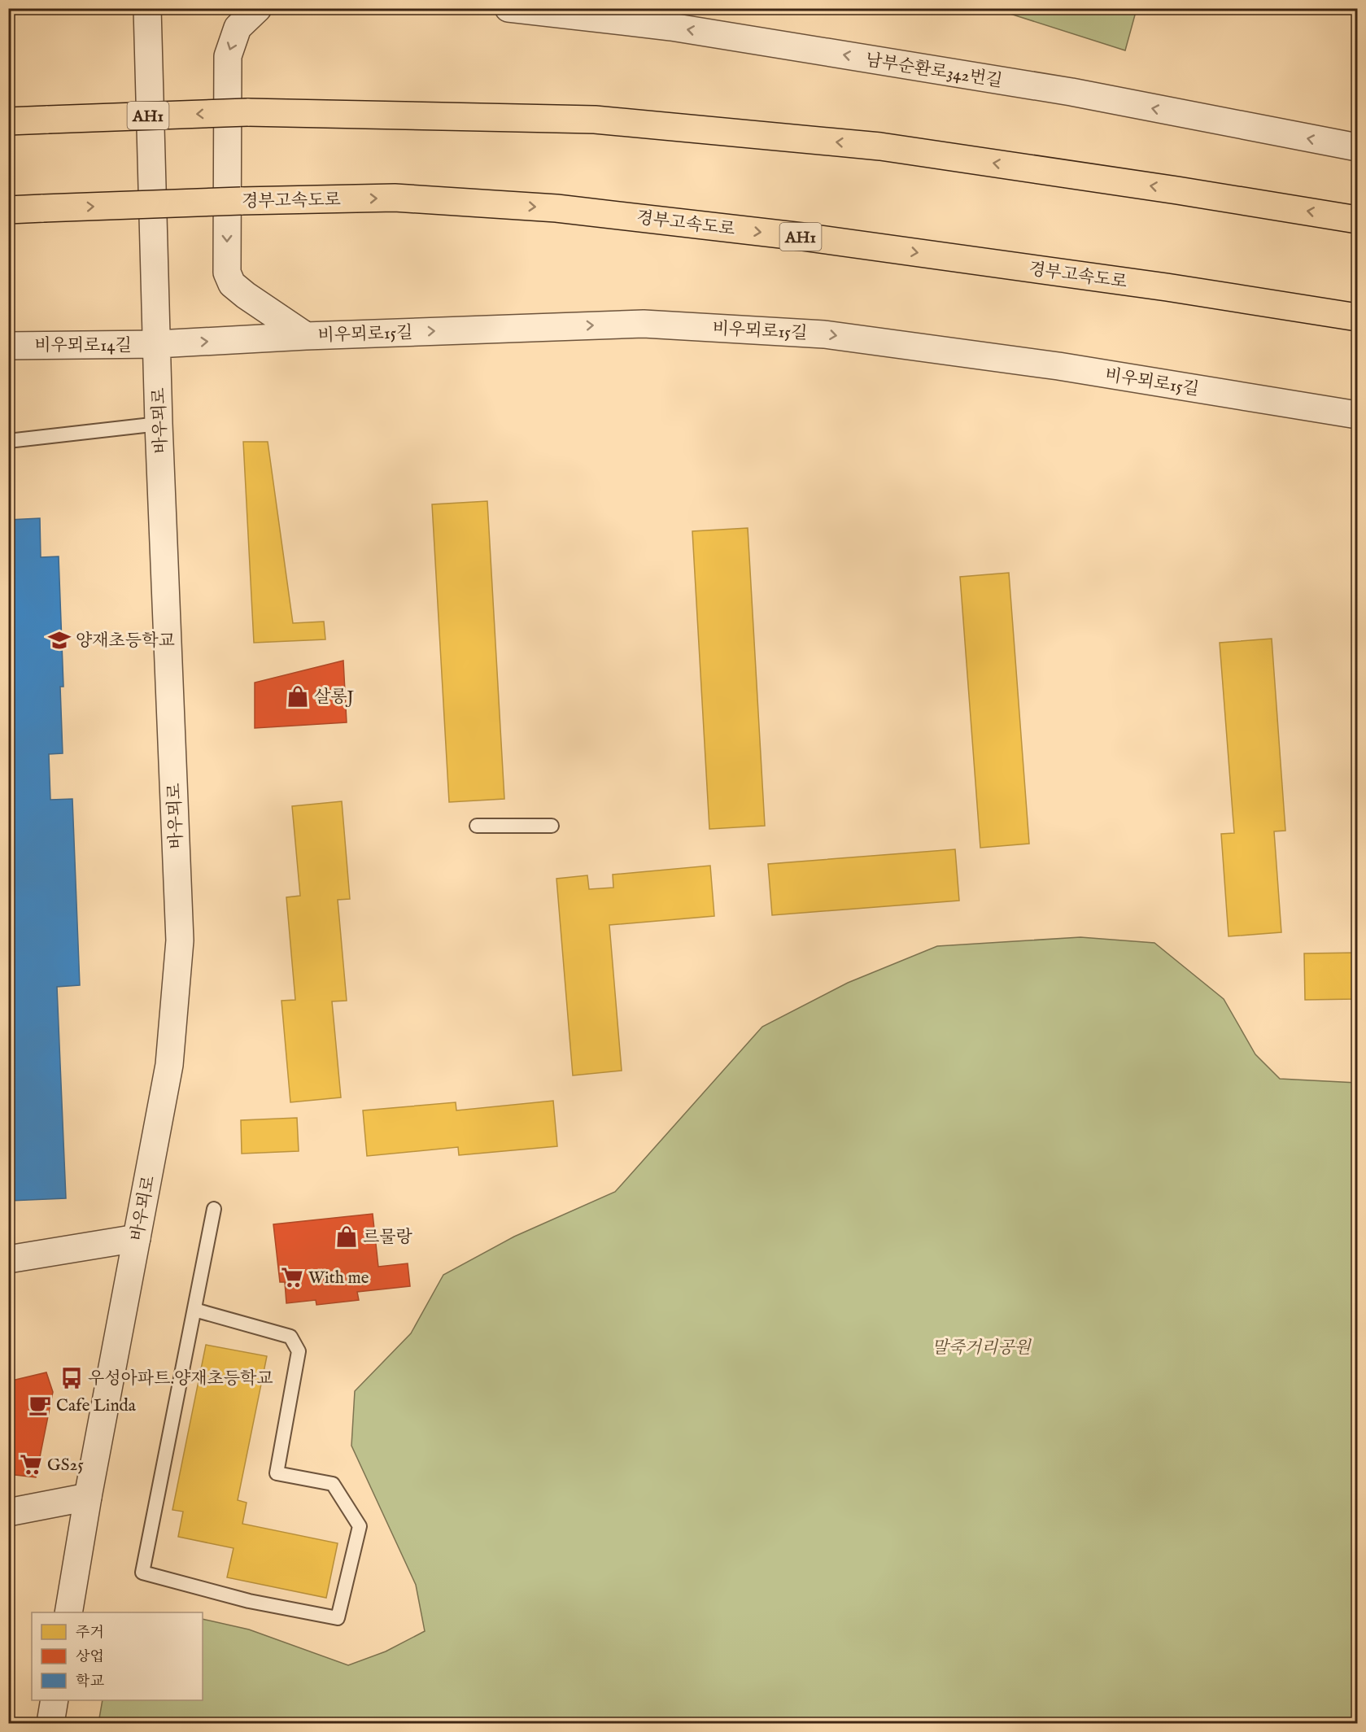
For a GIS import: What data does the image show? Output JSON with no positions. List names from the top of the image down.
{
  "streets": {
    "highway": ["AH1", "경부고속도로"],
    "street": [
      "남부순환로342번길",
      "비우뫼로15길",
      "비우뫼로14길",
      "바우뫼로"
    ]
  },
  "crossings": [
    ["비우뫼로15길", "비우뫼로14길"],
    ["비우뫼로15길", "바우뫼로"],
    ["비우뫼로14길", "바우뫼로"]
  ],
  "one_way": ["남부순환로342번길", "비우뫼로15길"],
  "parks": ["말죽거리공원"],
  "places": {
    "school or university": ["양재초등학교"],
    "shop": ["살롱J", "르물랑"],
    "supermarket": ["With me", "GS25"],
    "bus stop": ["우성아파트.양재초등학교"],
    "cafe": ["Cafe Linda"]
  },
  "legend": ["주거", "상업", "학교"]
}
